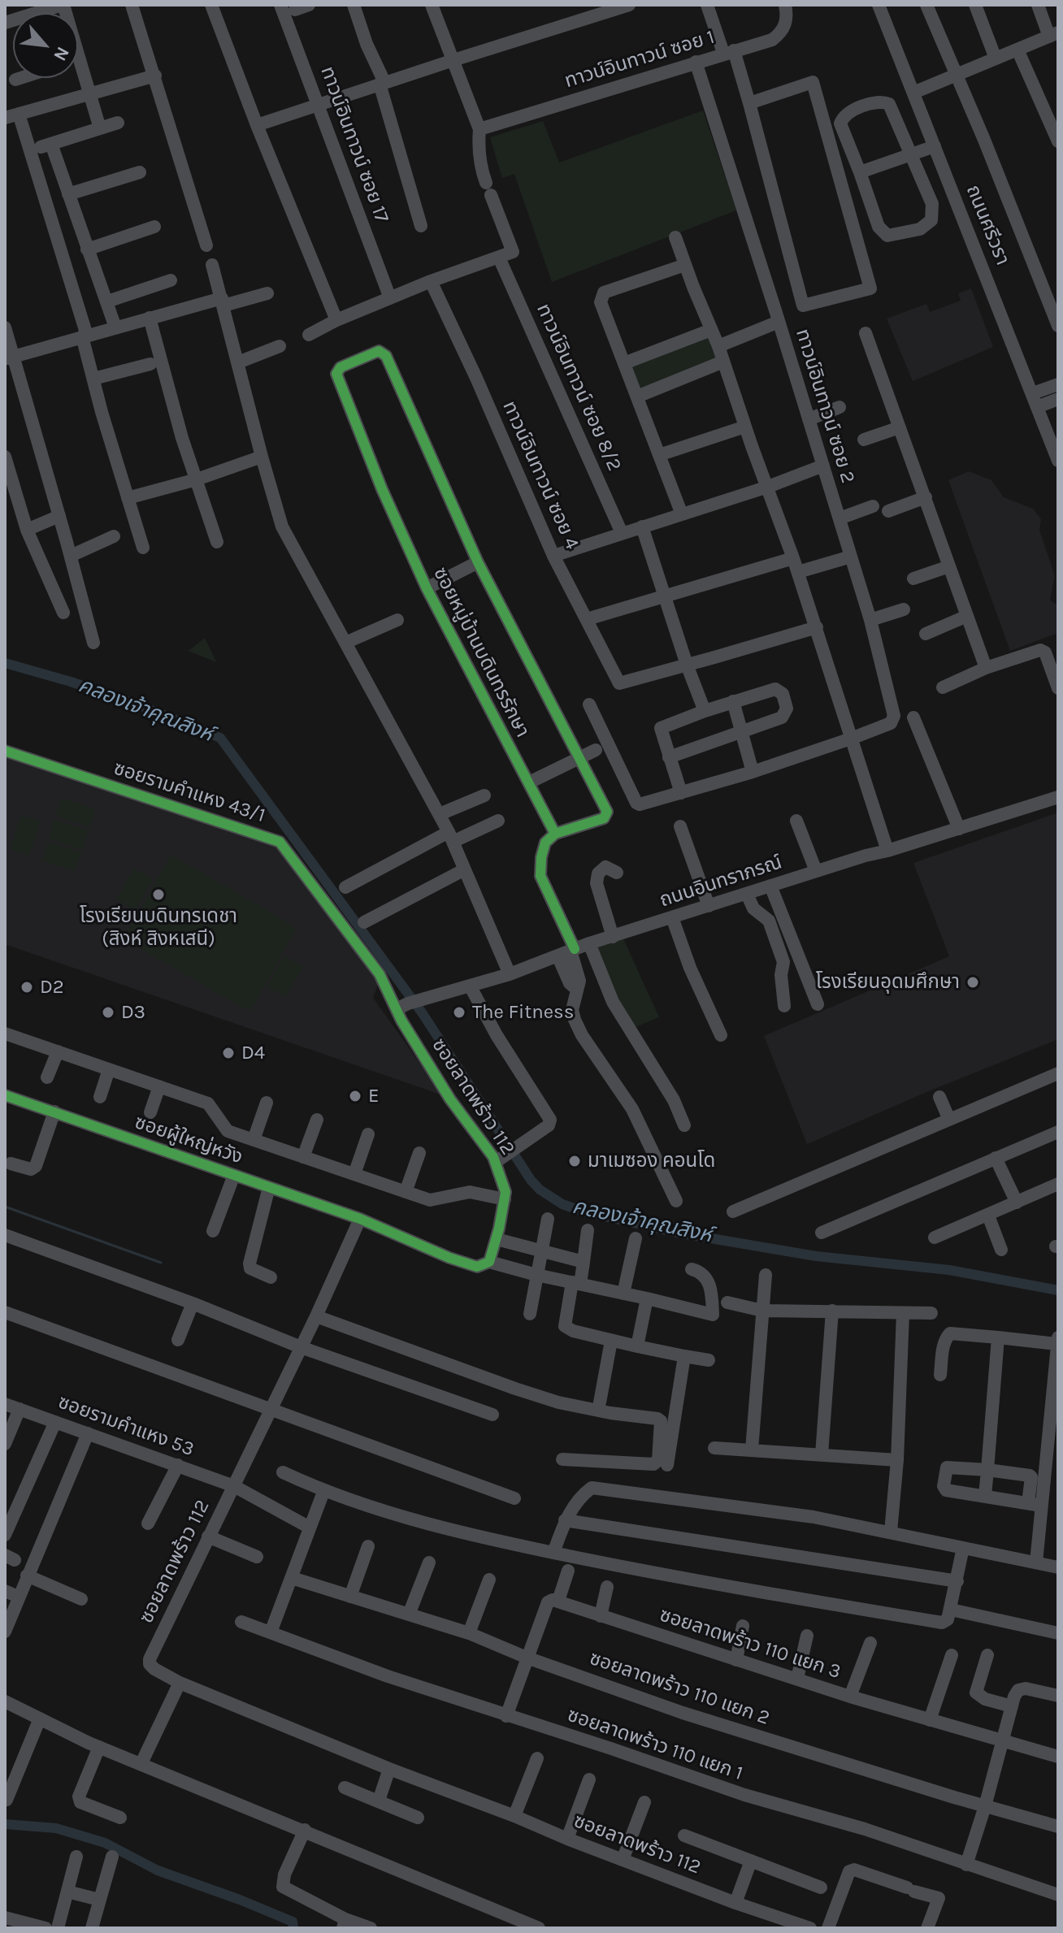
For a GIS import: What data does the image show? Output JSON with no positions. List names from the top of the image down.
{
  "streets": {
    "street": [
      "ทาวน์อินทาวน์ ซอย 1",
      "ทาวน์อินทาวน์ ซอย 17",
      "ถนนศรีวรา",
      "ทาวน์อินทาวน์ ซอย 8/2",
      "ทาวน์อินทาวน์ ซอย 2",
      "ทาวน์อินทาวน์ ซอย 4",
      "ซอยหมู่บ้านบดินทรรักษา",
      "ซอยรามคำแหง 43/1",
      "ถนนอินทราภรณ์",
      "ซอยลาดพร้าว 112",
      "ซอยผู้ใหญ่หวัง",
      "ซอยรามคำแหง 53",
      "ซอยลาดพร้าว 110 แยก 3",
      "ซอยลาดพร้าว 110 แยก 2",
      "ซอยลาดพร้าว 110 แยก 1"
    ]
  },
  "crossings": [
    ["ทาวน์อินทาวน์ ซอย 1", "ทาวน์อินทาวน์ ซอย 2"],
    ["ซอยรามคำแหง 43/1", "ถนนอินทราภรณ์"],
    ["ซอยรามคำแหง 43/1", "ซอยลาดพร้าว 112"],
    ["ถนนอินทราภรณ์", "ซอยลาดพร้าว 112"],
    ["ซอยลาดพร้าว 112", "ซอยผู้ใหญ่หวัง"],
    ["ซอยลาดพร้าว 112", "ซอยรามคำแหง 53"]
  ],
  "water": ["คลองเจ้าคุณสิงห์"],
  "places": [
    "โรงเรียนบดินทรเดชา (สิงห์ สิงหเสนี)",
    "โรงเรียนอุดมศึกษา",
    "D2",
    "D3",
    "The Fitness",
    "D4",
    "E",
    "มาเมซอง คอนโด"
  ],
  "north": "bottom right"
}
